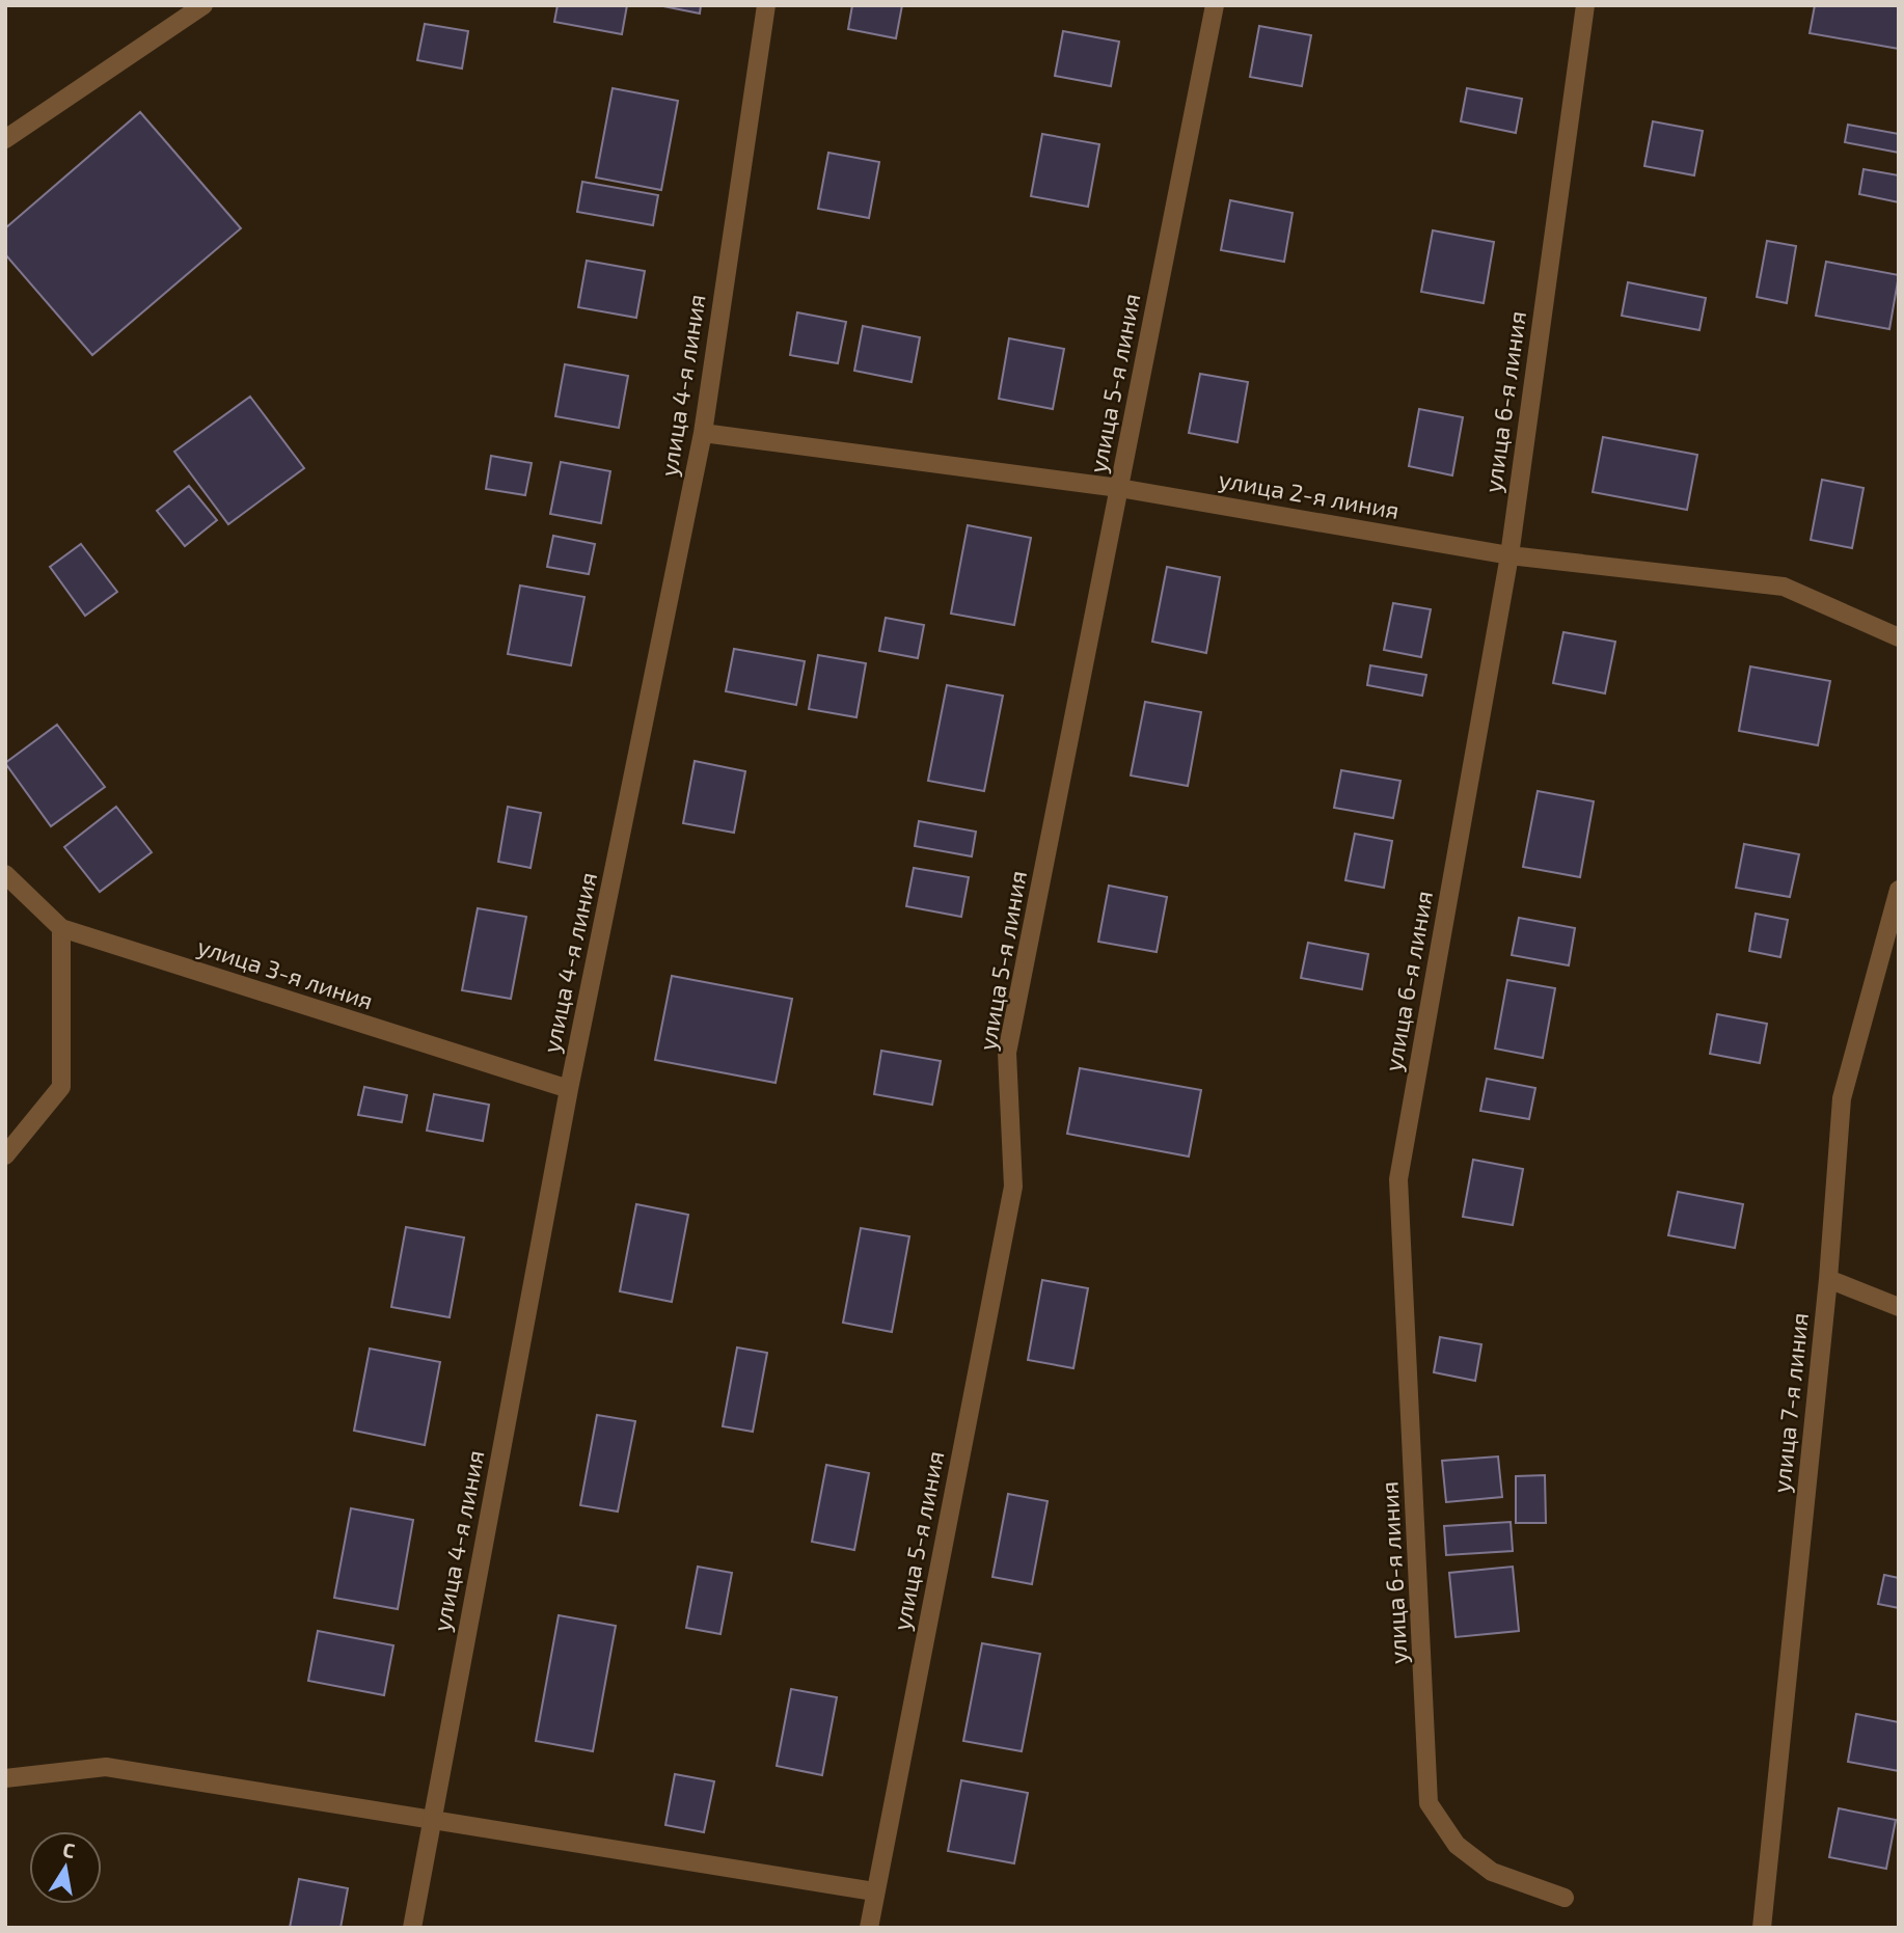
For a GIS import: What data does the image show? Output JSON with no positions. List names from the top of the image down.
{
  "streets": {
    "street": [
      "улица 5-я линия",
      "улица 4-я линия",
      "улица 6-я линия",
      "улица 2-я линия",
      "улица 3-я линия",
      "улица 7-я линия"
    ]
  },
  "crossings": [
    ["улица 5-я линия", "улица 2-я линия"],
    ["улица 4-я линия", "улица 2-я линия"],
    ["улица 4-я линия", "улица 3-я линия"],
    ["улица 6-я линия", "улица 2-я линия"]
  ],
  "north": "top"
}
